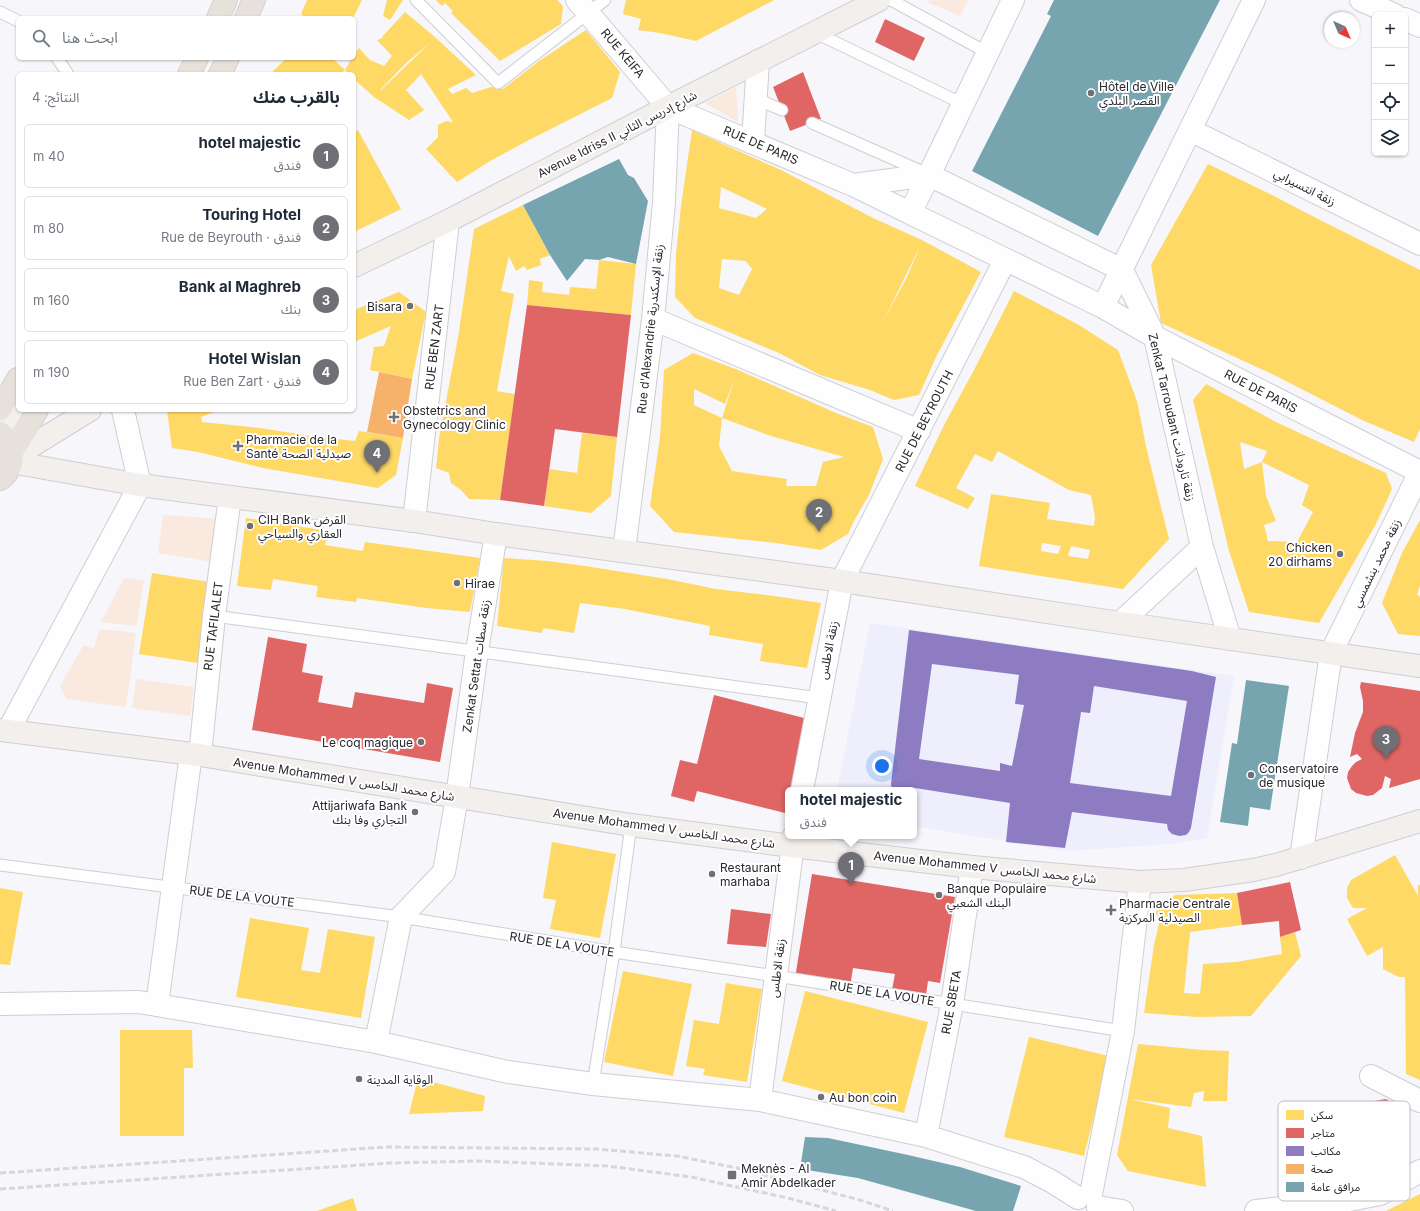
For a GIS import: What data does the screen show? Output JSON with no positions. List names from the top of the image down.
{
  "streets": {
    "main road": ["Avenue Idriss II شارع إدريس الثاني", "Avenue Mohammed V شارع محمد الخامس"],
    "street": [
      "RUE KEIFA",
      "RUE DE PARIS",
      "زنقة انتسيرابي",
      "Rue d'Alexandrie زنقة الإسكندرية",
      "RUE BEN ZART",
      "Zenkat Tarroudant زنقة تارودانت",
      "RUE DE BEYROUTH",
      "زنقة محمد بنشمسي",
      "RUE TAFILALET",
      "زنقة الاطلس",
      "Zenkat Settat زنقة سطات",
      "RUE SBETA"
    ],
    "lane": ["RUE DE LA VOUTE"]
  },
  "crossings": [
    ["RUE KEIFA", "Avenue Idriss II شارع إدريس الثاني"],
    ["RUE KEIFA", "RUE DE PARIS"],
    ["RUE KEIFA", "Rue d'Alexandrie زنقة الإسكندرية"],
    ["Avenue Idriss II شارع إدريس الثاني", "RUE DE PARIS"],
    ["Avenue Idriss II شارع إدريس الثاني", "Rue d'Alexandrie زنقة الإسكندرية"],
    ["Avenue Idriss II شارع إدريس الثاني", "RUE BEN ZART"],
    ["RUE DE PARIS", "Rue d'Alexandrie زنقة الإسكندرية"],
    ["RUE DE PARIS", "Zenkat Tarroudant زنقة تارودانت"],
    ["RUE DE PARIS", "RUE DE BEYROUTH"],
    ["RUE DE PARIS", "زنقة محمد بنشمسي"],
    ["RUE DE BEYROUTH", "زنقة الاطلس"],
    ["زنقة محمد بنشمسي", "Avenue Mohammed V شارع محمد الخامس"],
    ["RUE TAFILALET", "Avenue Mohammed V شارع محمد الخامس"],
    ["RUE TAFILALET", "RUE DE LA VOUTE"],
    ["زنقة الاطلس", "Avenue Mohammed V شارع محمد الخامس"],
    ["زنقة الاطلس", "RUE DE LA VOUTE"],
    ["Zenkat Settat زنقة سطات", "Avenue Mohammed V شارع محمد الخامس"],
    ["Zenkat Settat زنقة سطات", "RUE DE LA VOUTE"],
    ["Avenue Mohammed V شارع محمد الخامس", "RUE SBETA"],
    ["RUE DE LA VOUTE", "RUE SBETA"]
  ],
  "places": {
    "other": [
      "Hôtel de Ville القصر البلدي",
      "Bisara",
      "CIH Bank القرض العقاري والسياحي",
      "Chicken 20 dirhams",
      "Hirae",
      "Le coq magique",
      "Conservatoire de musique",
      "Attijariwafa Bank التجاري وفا بنك",
      "Restaurant marhaba",
      "Banque Populaire البنك الشعبي",
      "الوقاية المدينة",
      "Au bon coin"
    ],
    "health": ["Obstetrics and Gynecology Clinic", "Pharmacie de la Santé صيدلية الصحة", "Pharmacie Centrale الصيدلية المركزية"],
    "transit": ["Meknès - Al Amir Abdelkader"]
  },
  "legend": [
    "سكن",
    "متاجر",
    "مكاتب",
    "صحة",
    "مرافق عامة"
  ],
  "north": "bottom right",
  "page": {
    "map_buttons": ["+", "−"],
    "search": "ابحث هنا",
    "heading": ["بالقرب منك", "النتائج: 4"],
    "list": [
      {
        "mark": "1",
        "name": "hotel majestic",
        "note": "فندق",
        "value": "40 m"
      },
      {
        "mark": "2",
        "name": "Touring Hotel",
        "note": "فندق · Rue de Beyrouth",
        "value": "80 m"
      },
      {
        "mark": "3",
        "name": "Bank al Maghreb",
        "note": "بنك",
        "value": "160 m"
      },
      {
        "mark": "4",
        "name": "Hotel Wislan",
        "note": "فندق · Rue Ben Zart",
        "value": "190 m"
      }
    ],
    "pins": [
      "4",
      "2",
      "3",
      "1"
    ],
    "popup": ["hotel majestic", "فندق"]
  }
}
